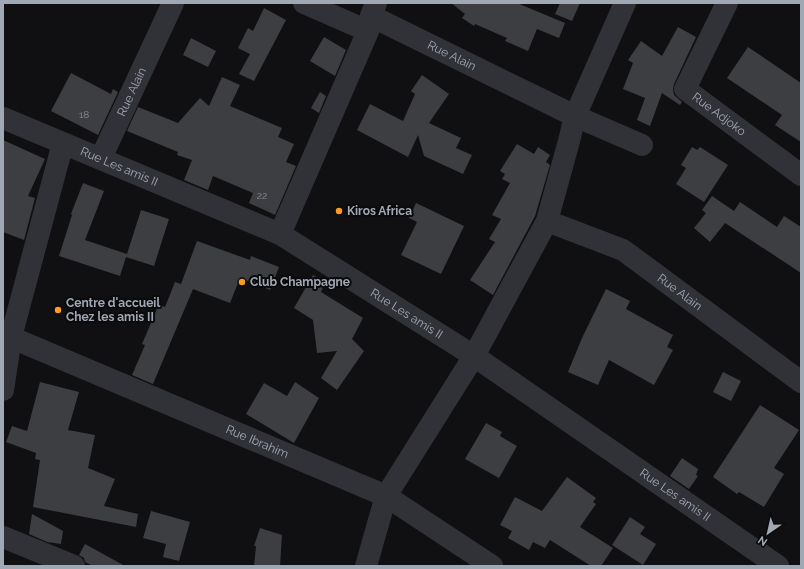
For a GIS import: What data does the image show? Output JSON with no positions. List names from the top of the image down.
{
  "streets": {
    "street": [
      "Rue Alain",
      "Rue Adjoko",
      "Rue Les amis II",
      "Rue Ibrahim"
    ]
  },
  "crossings": [
    ["Rue Alain", "Rue Les amis II"]
  ],
  "places": ["Kiros Africa", "Club Champagne", "Centre d'accueil Chez les amis II"],
  "house_numbers": ["18", "22"],
  "north": "bottom left"
}
